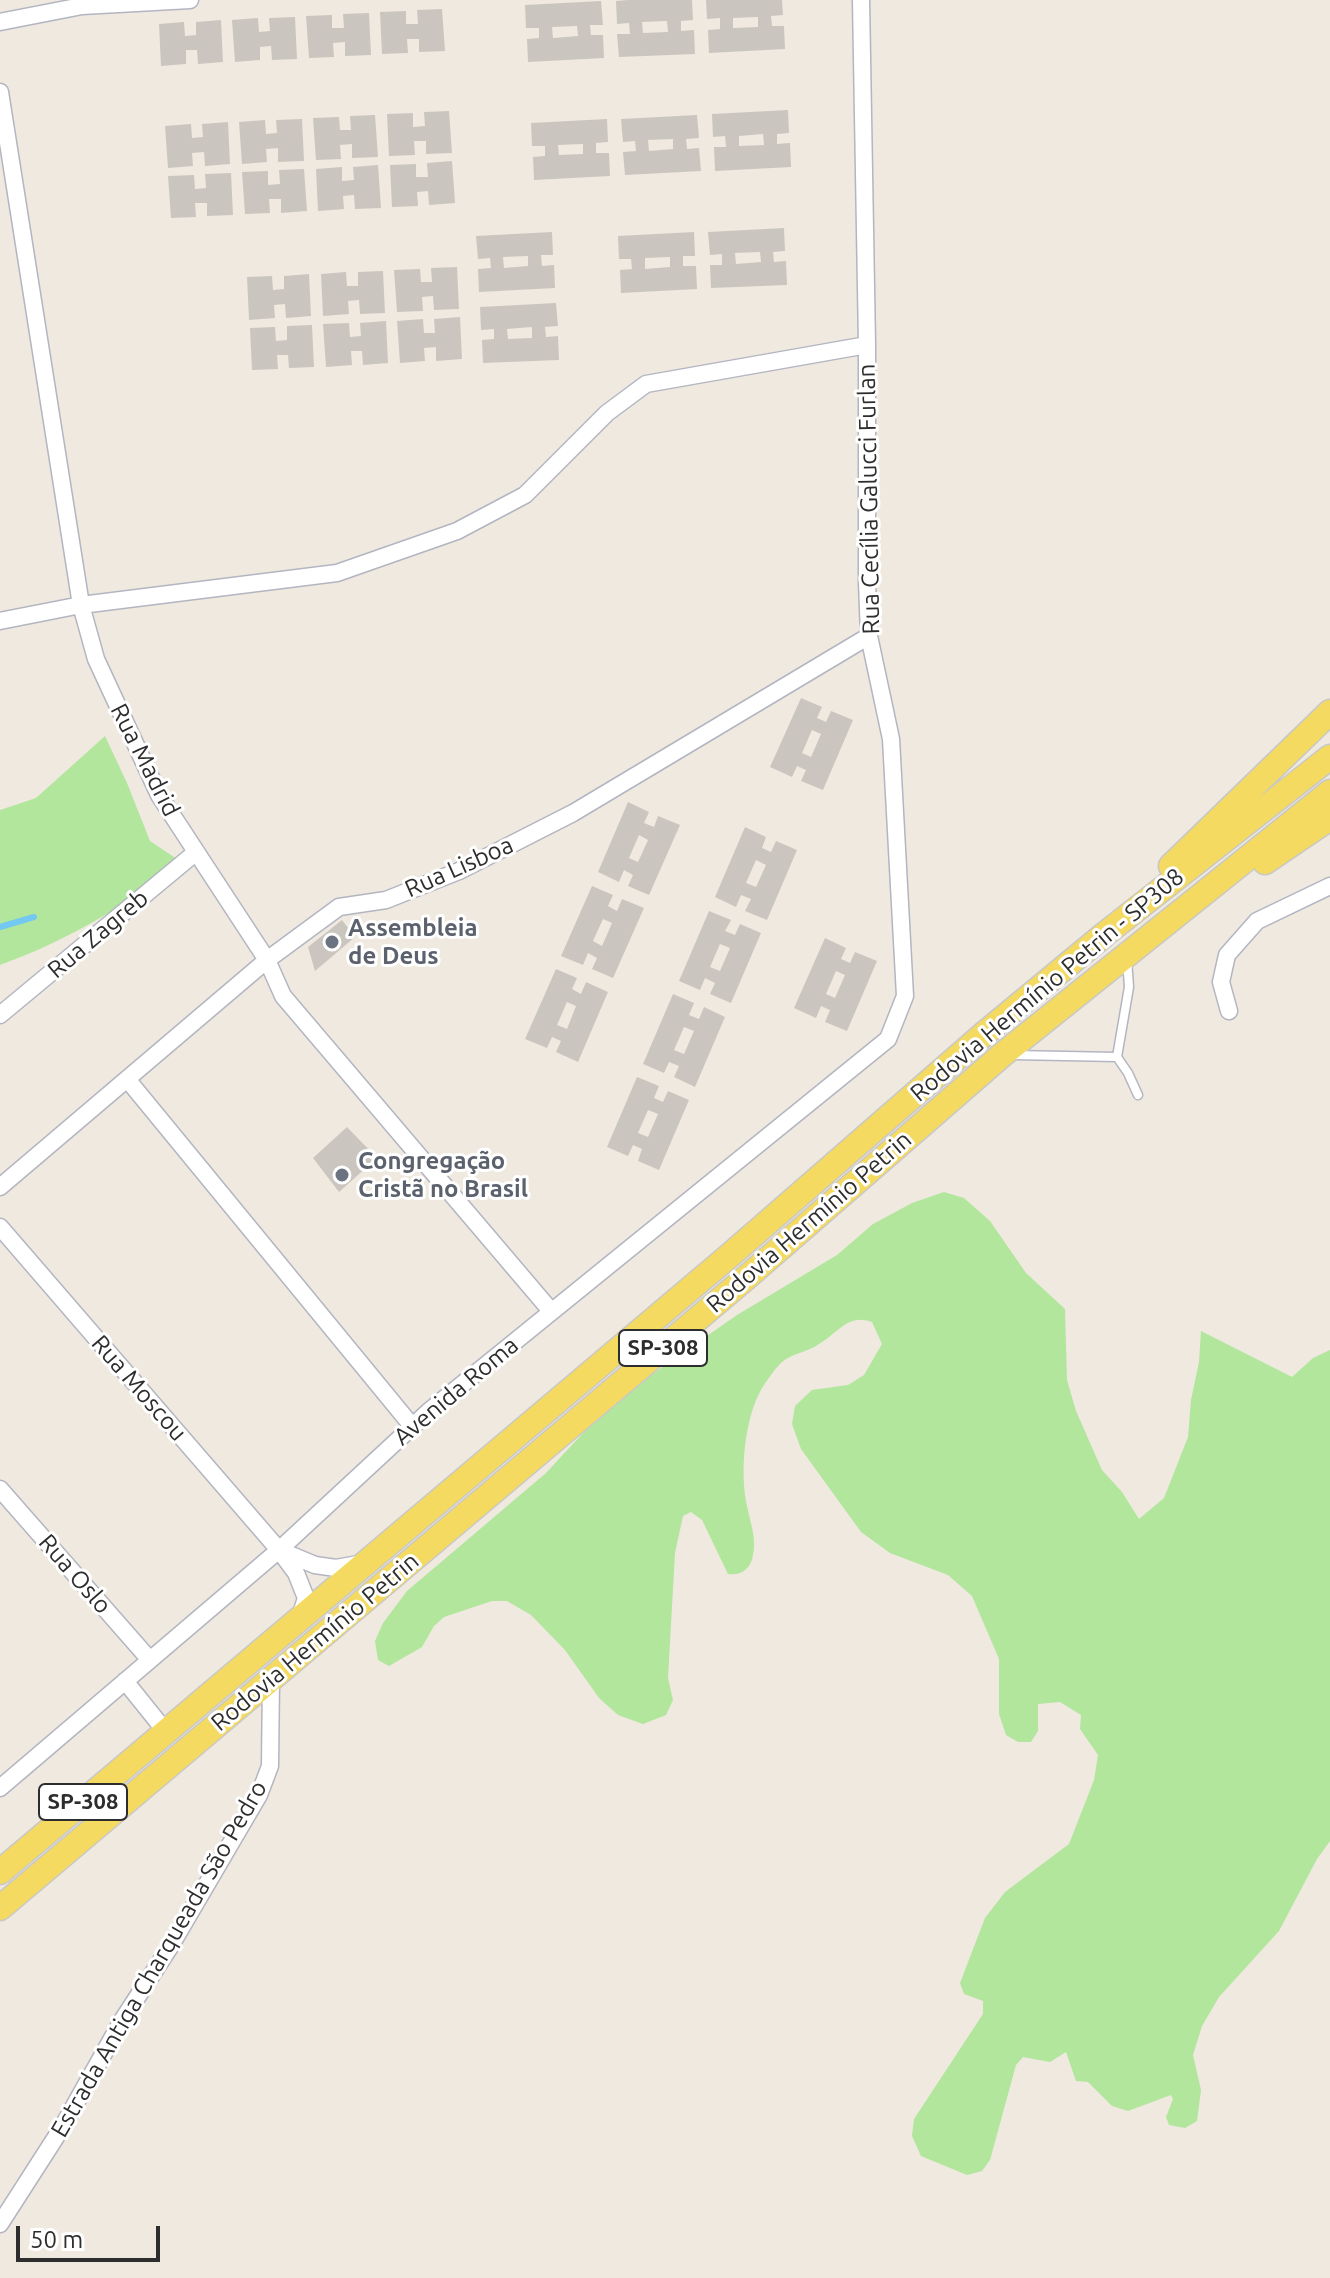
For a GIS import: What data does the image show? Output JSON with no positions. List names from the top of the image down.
{
  "streets": {
    "main road": ["Rodovia Hermínio Petrin - SP308", "Rodovia Hermínio Petrin", "SP-308"],
    "street": [
      "Rua Cecília Galucci Furlan",
      "Rua Madrid",
      "Rua Lisboa",
      "Rua Zagreb",
      "Rua Moscou",
      "Avenida Roma",
      "Rua Oslo",
      "Estrada Antiga Charqueada São Pedro"
    ]
  },
  "crossings": [
    ["Rua Cecília Galucci Furlan", "Rua Lisboa"],
    ["Rua Cecília Galucci Furlan", "Avenida Roma"],
    ["Rua Madrid", "Rua Lisboa"],
    ["Rua Madrid", "Rua Zagreb"],
    ["Rua Madrid", "Avenida Roma"],
    ["Rodovia Hermínio Petrin - SP308", "Rua Moscou"],
    ["Rodovia Hermínio Petrin", "Estrada Antiga Charqueada São Pedro"],
    ["Rua Moscou", "Avenida Roma"],
    ["Avenida Roma", "Rua Oslo"]
  ],
  "places": ["Assembleia de Deus", "Congregação Cristã no Brasil"],
  "scale_bar": "50 m"
}
